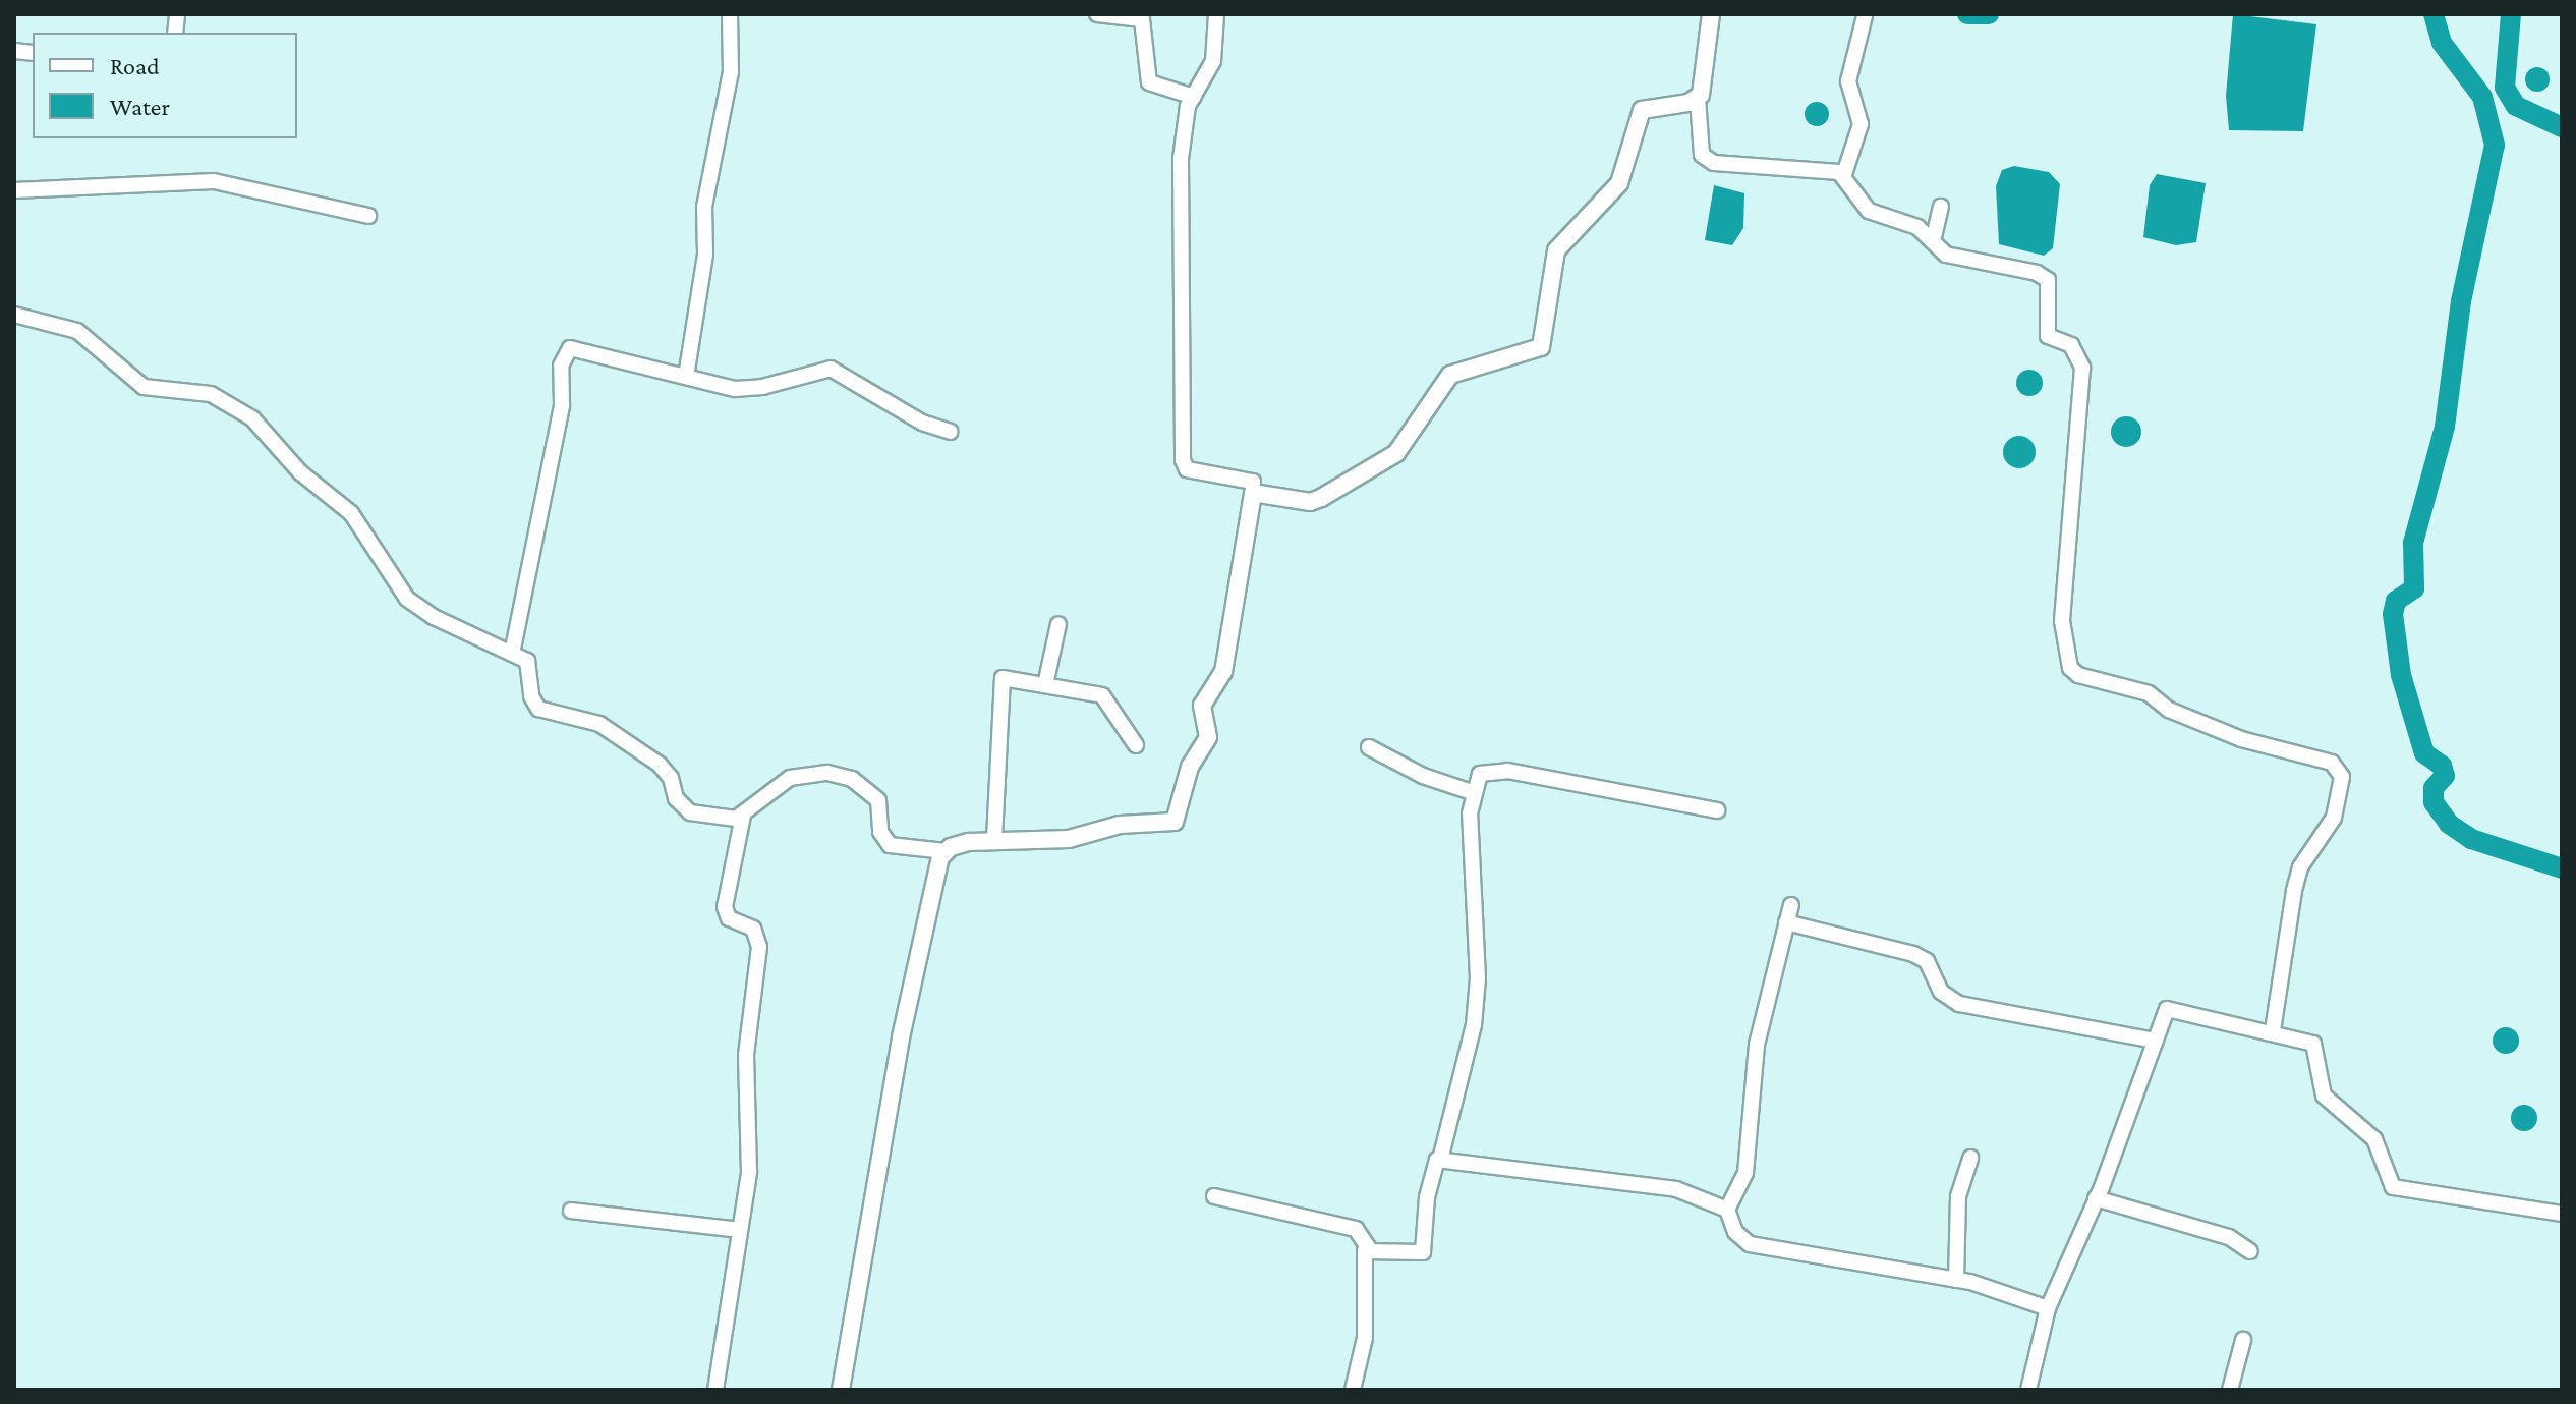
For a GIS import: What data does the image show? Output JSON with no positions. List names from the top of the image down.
{
  "legend": ["Road", "Water"]
}
